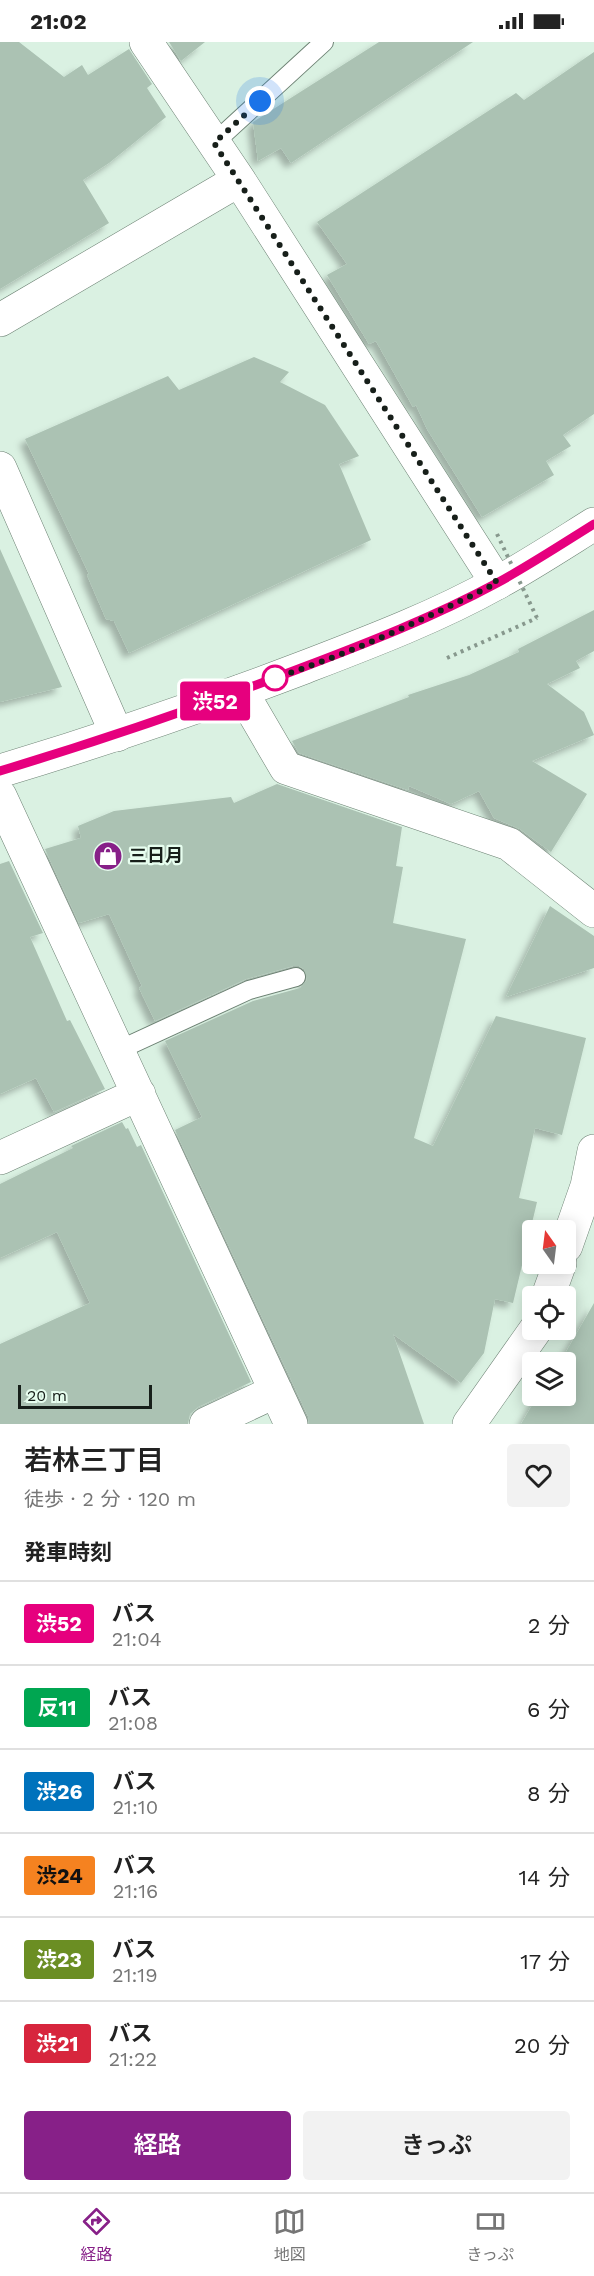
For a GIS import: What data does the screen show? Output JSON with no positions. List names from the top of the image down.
{
  "places": {
    "shop": ["三日月"]
  },
  "lines": ["bus line 渋52"],
  "scale_bar": "20 m",
  "north": "top",
  "page": {
    "status": "21:02",
    "on_map": "渋52",
    "scale": "20 m",
    "heading": [
      ["若林三丁目", "徒歩 · 2 分 · 120 m"],
      "発車時刻"
    ],
    "list": [
      {
        "mark": "渋52",
        "name": "バス",
        "note": "21:04",
        "value": "2 分"
      },
      {
        "mark": "反11",
        "name": "バス",
        "note": "21:08",
        "value": "6 分"
      },
      {
        "mark": "渋26",
        "name": "バス",
        "note": "21:10",
        "value": "8 分"
      },
      {
        "mark": "渋24",
        "name": "バス",
        "note": "21:16",
        "value": "14 分"
      },
      {
        "mark": "渋23",
        "name": "バス",
        "note": "21:19",
        "value": "17 分"
      },
      {
        "mark": "渋21",
        "name": "バス",
        "note": "21:22",
        "value": "20 分"
      }
    ],
    "buttons": ["経路", "きっぷ"],
    "tabs": ["経路", "地図", "きっぷ"]
  }
}
